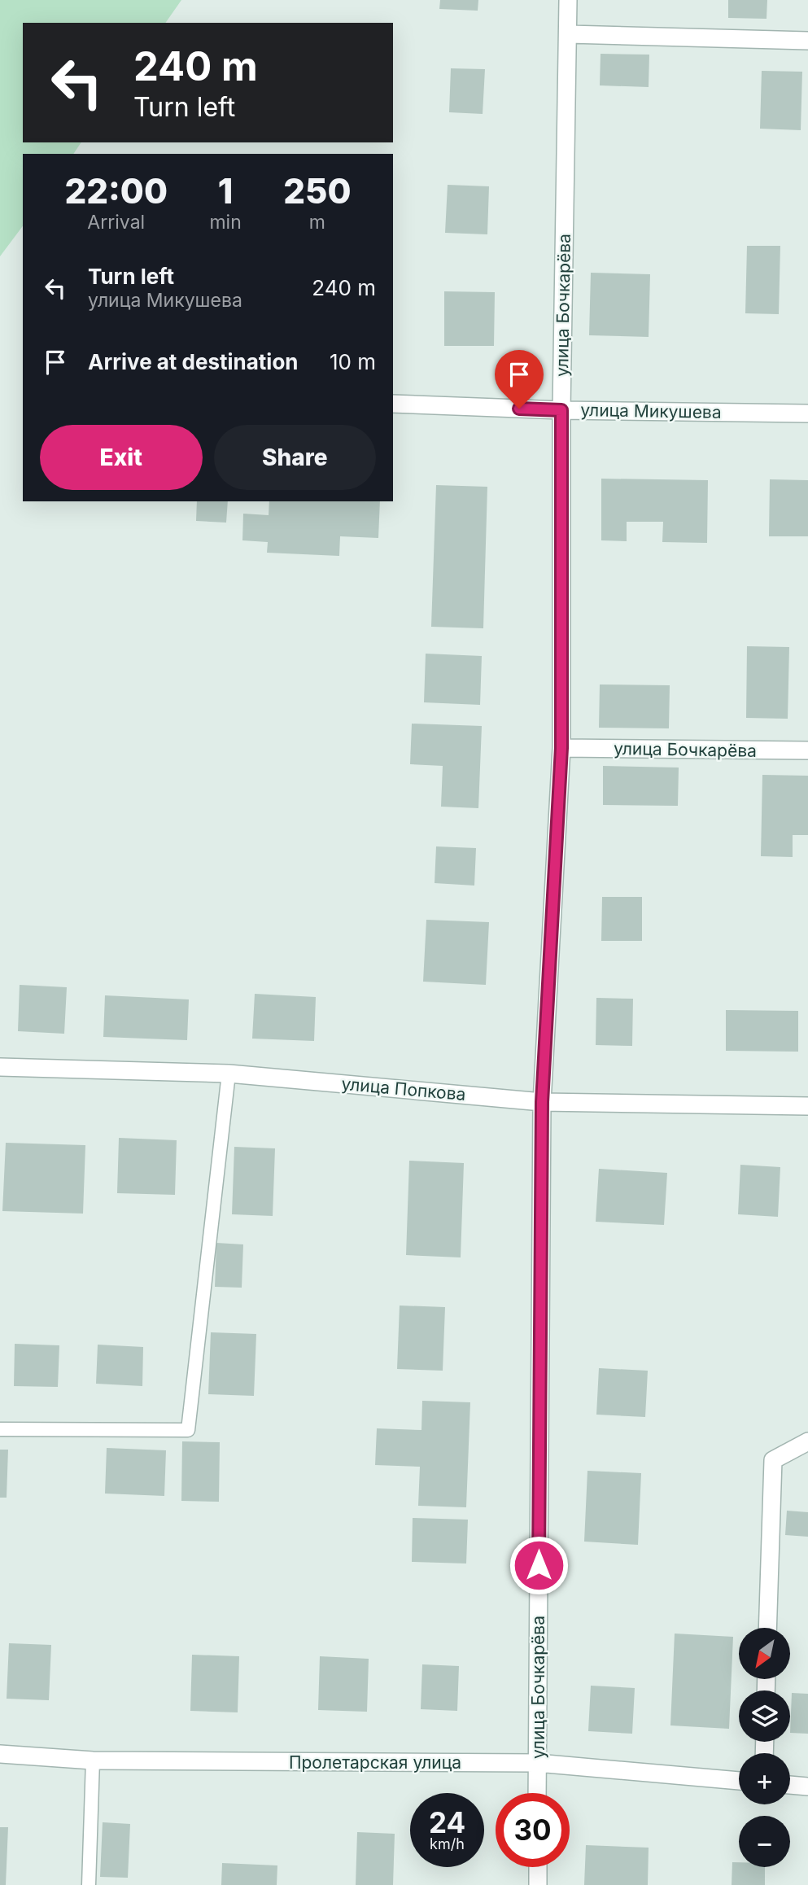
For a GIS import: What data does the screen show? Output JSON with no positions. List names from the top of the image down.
{
  "streets": {
    "street": [
      "улица Бочкарёва",
      "улица Микушева",
      "улица Попкова",
      "Пролетарская улица"
    ]
  },
  "crossings": [
    ["улица Бочкарёва", "улица Микушева"],
    ["улица Бочкарёва", "улица Попкова"],
    ["улица Бочкарёва", "Пролетарская улица"]
  ],
  "north": "bottom left",
  "page": {
    "turn": ["240 m", "Turn left"],
    "eta": [
      "22:00",
      "Arrival",
      "1",
      "min",
      "250",
      "m"
    ],
    "list": [
      {
        "name": "Turn left",
        "note": "улица Микушева",
        "value": "240 m"
      },
      {
        "name": "Arrive at destination",
        "value": "10 m"
      }
    ],
    "buttons": ["Exit", "Share"],
    "map_buttons": ["+", "−"],
    "speed": "24 km/h",
    "limit": "30"
  }
}
